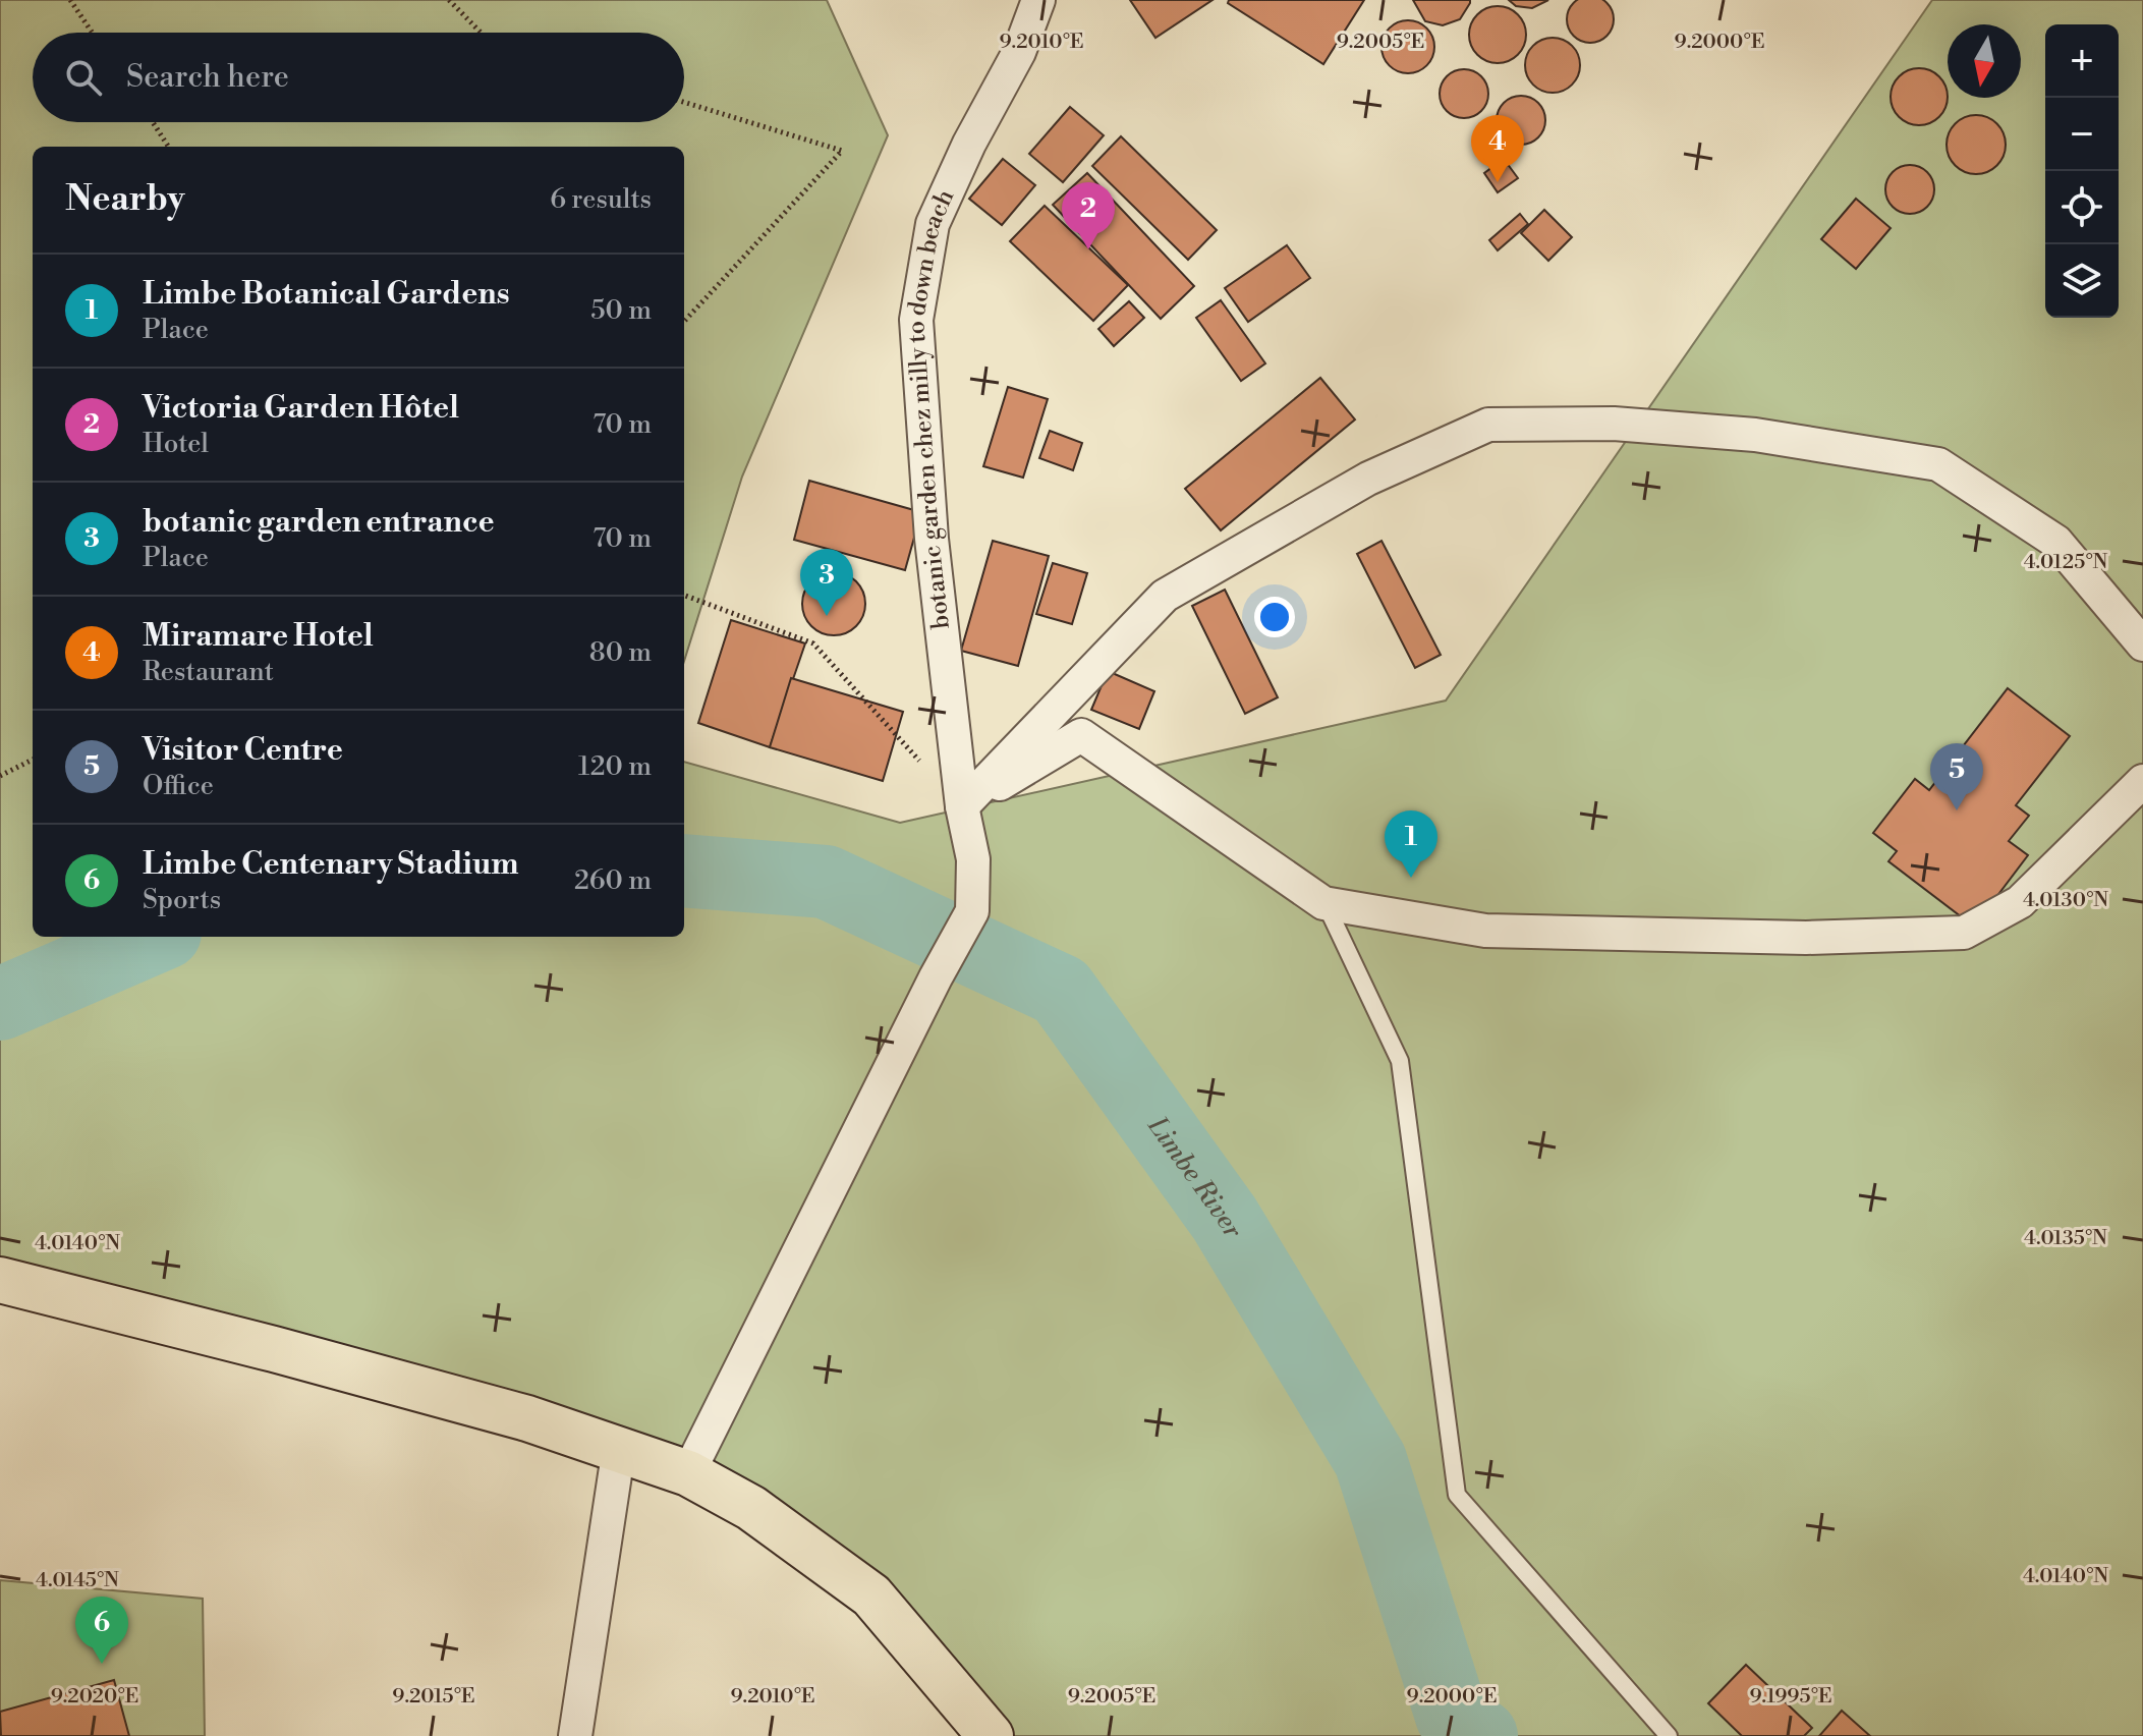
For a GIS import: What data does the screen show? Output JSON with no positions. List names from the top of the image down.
{
  "streets": {
    "street": ["botanic garden chez milly to down beach"]
  },
  "water": ["Limbe River"],
  "north": "bottom",
  "page": {
    "map_buttons": ["+", "−"],
    "search": "Search here",
    "pins": [
      "4",
      "2",
      "3",
      "5",
      "1",
      "6"
    ],
    "heading": ["Nearby", "6 results"],
    "list": [
      {
        "mark": "1",
        "name": "Limbe Botanical Gardens",
        "note": "Place",
        "value": "50 m"
      },
      {
        "mark": "2",
        "name": "Victoria Garden Hôtel",
        "note": "Hotel",
        "value": "70 m"
      },
      {
        "mark": "3",
        "name": "botanic garden entrance",
        "note": "Place",
        "value": "70 m"
      },
      {
        "mark": "4",
        "name": "Miramare Hotel",
        "note": "Restaurant",
        "value": "80 m"
      },
      {
        "mark": "5",
        "name": "Visitor Centre",
        "note": "Office",
        "value": "120 m"
      },
      {
        "mark": "6",
        "name": "Limbe Centenary Stadium",
        "note": "Sports",
        "value": "260 m"
      }
    ]
  },
  "coordinates": [
    "9.2010°E",
    "9.2005°E",
    "9.2000°E",
    "4.0125°N",
    "4.0130°N",
    "4.0135°N",
    "4.0140°N",
    "4.0145°N",
    "9.2020°E",
    "9.2015°E",
    "9.1995°E"
  ]
}
